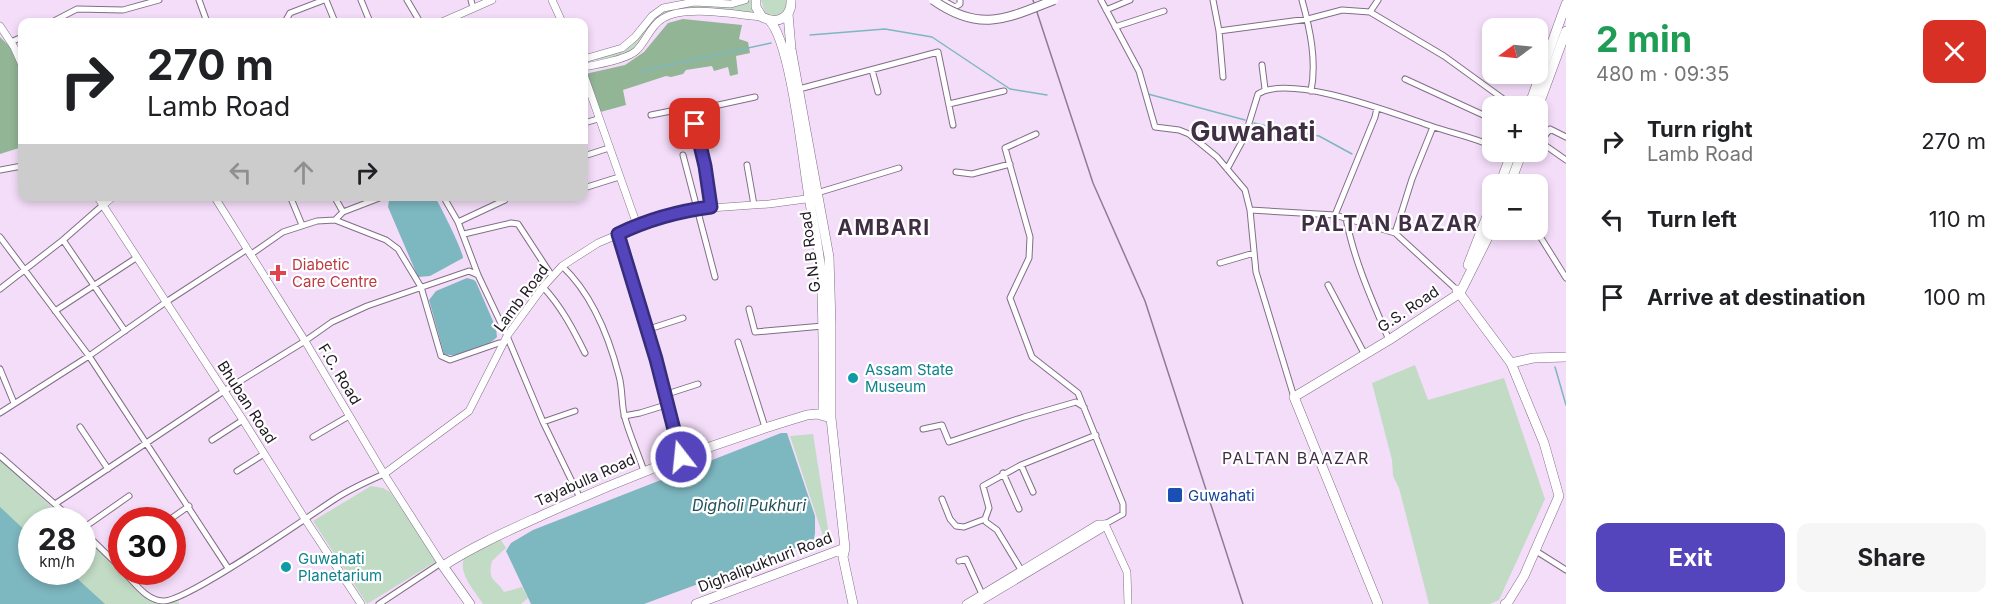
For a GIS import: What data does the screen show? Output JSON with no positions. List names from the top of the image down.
{
  "streets": {
    "main road": [
      "G.N.B Road",
      "G.S. Road",
      "Tayabulla Road",
      "Dighalipukhuri Road"
    ],
    "street": ["Lamb Road", "F.C. Road", "Bhuban Road"]
  },
  "crossings": [
    ["G.N.B Road", "Lamb Road"],
    ["G.N.B Road", "Tayabulla Road"],
    ["Lamb Road", "F.C. Road"],
    ["Lamb Road", "Bhuban Road"],
    ["F.C. Road", "Tayabulla Road"]
  ],
  "districts": [
    "Guwahati",
    "PALTAN BAZAR",
    "AMBARI",
    "PALTAN BAAZAR"
  ],
  "water": ["Digholi Pukhuri"],
  "places": {
    "health": ["Diabetic Care Centre"],
    "other": ["Assam State Museum", "Guwahati Planetarium"],
    "transit": ["Guwahati"]
  },
  "north": "left",
  "page": {
    "heading": ["2 min", "480 m · 09:35"],
    "map_buttons": ["+", "−"],
    "turn": ["270 m", "Lamb Road"],
    "list": [
      {
        "name": "Turn right",
        "note": "Lamb Road",
        "value": "270 m"
      },
      {
        "name": "Turn left",
        "value": "110 m"
      },
      {
        "name": "Arrive at destination",
        "value": "100 m"
      }
    ],
    "speed": "28 km/h",
    "limit": "30",
    "buttons": ["Exit", "Share"]
  }
}
